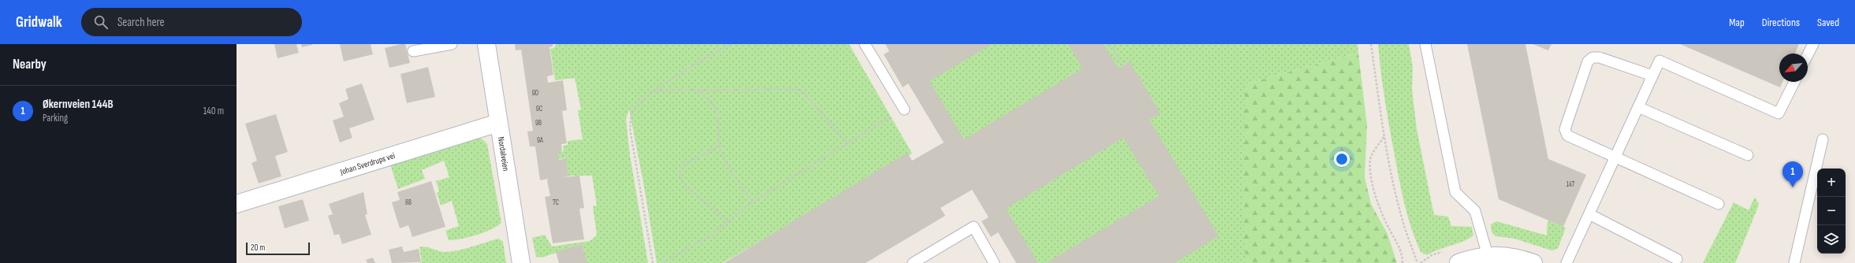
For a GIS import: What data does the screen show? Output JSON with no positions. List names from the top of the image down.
{
  "streets": {
    "street": ["Nordalveien", "Johan Sverdrups vei"]
  },
  "crossings": [
    ["Nordalveien", "Johan Sverdrups vei"]
  ],
  "house_numbers": [
    "9D",
    "9C",
    "9B",
    "9A",
    "147",
    "8B",
    "7C"
  ],
  "scale_bar": "20 m",
  "north": "bottom left",
  "page": {
    "header": "Gridwalk",
    "search": "Search here",
    "nav": ["Map", "Directions", "Saved"],
    "heading": "Nearby",
    "list": [
      {
        "mark": "1",
        "name": "Økernveien 144B",
        "note": "Parking",
        "value": "140 m"
      }
    ],
    "pins": "1",
    "map_buttons": ["+", "−"],
    "scale": "20 m"
  }
}
